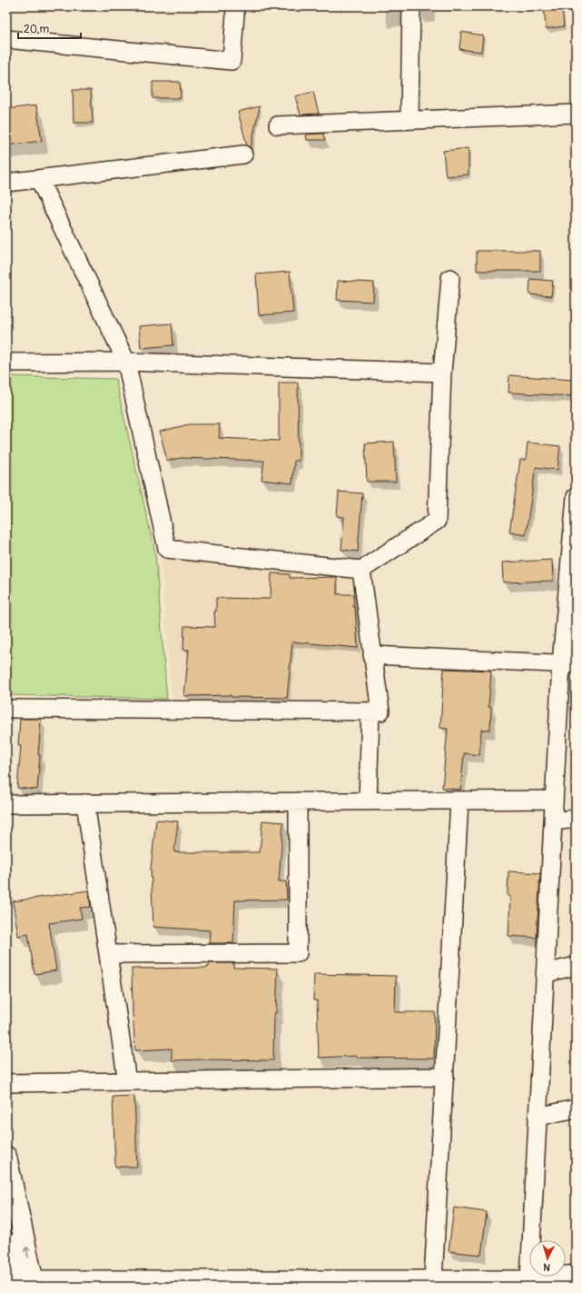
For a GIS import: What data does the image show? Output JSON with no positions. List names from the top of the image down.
{
  "scale_bar": "20 m",
  "north": "bottom"
}
